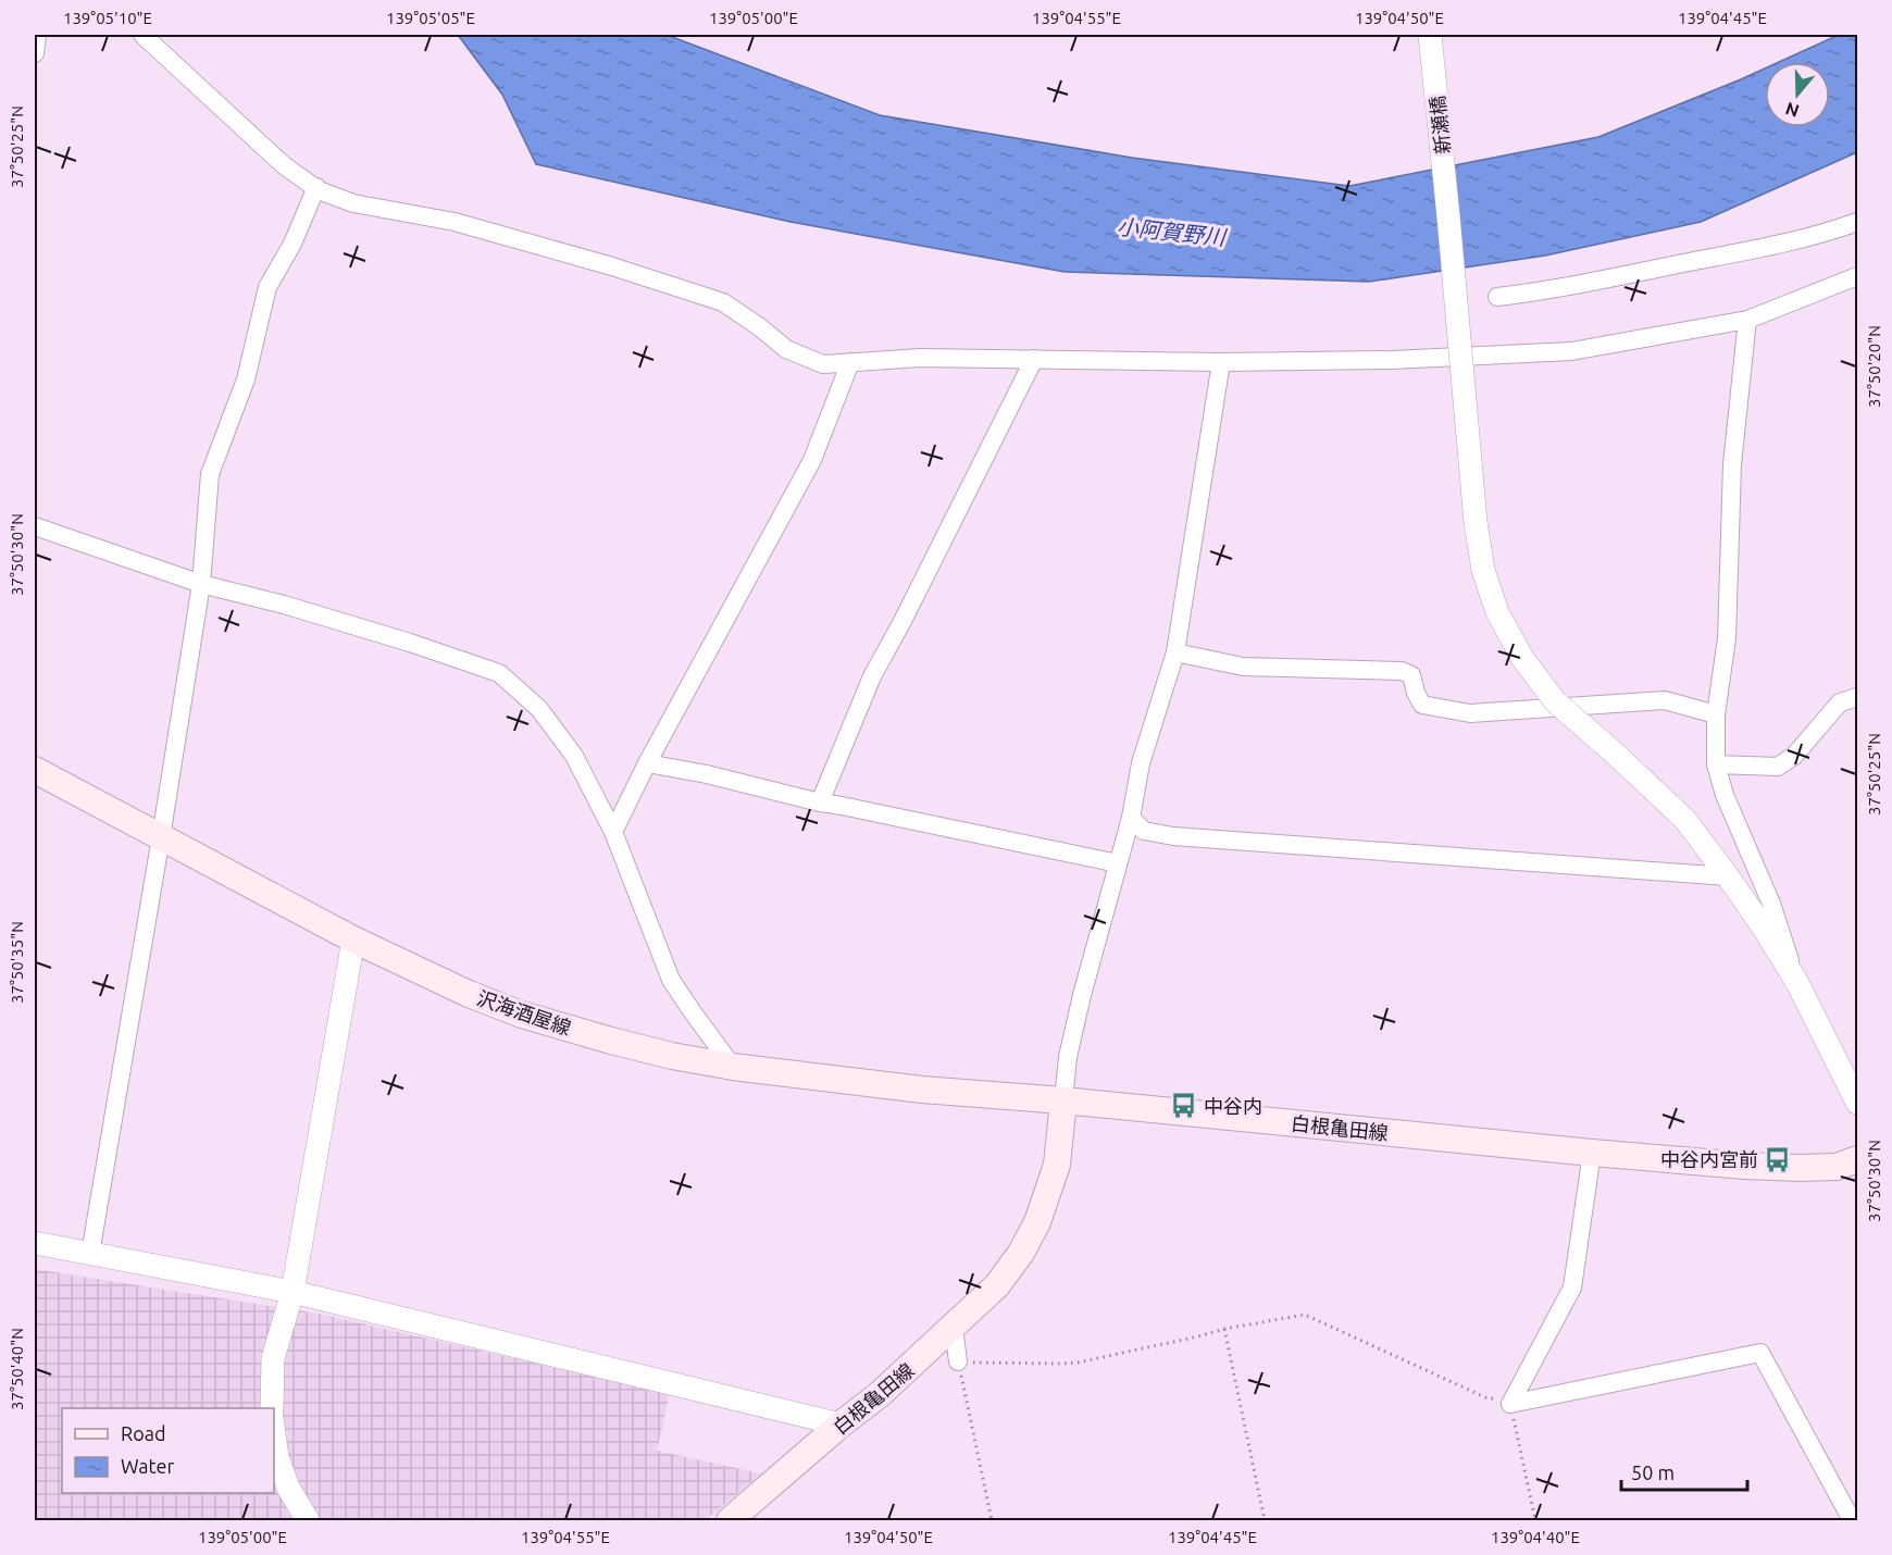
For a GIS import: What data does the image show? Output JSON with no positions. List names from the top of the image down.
{
  "streets": {
    "main road": ["沢海酒屋線", "白根亀田線"],
    "street": ["新瀬橋"]
  },
  "crossings": [
    ["沢海酒屋線", "白根亀田線"]
  ],
  "water": ["小阿賀野川"],
  "places": {
    "bus stop": ["中谷内", "中谷内宮前"]
  },
  "legend": ["Road", "Water"],
  "scale_bar": "50 m",
  "north": "bottom",
  "coordinates": [
    "139°05'10\"E",
    "139°05'05\"E",
    "139°05'00\"E",
    "139°04'55\"E",
    "139°04'50\"E",
    "139°04'45\"E",
    "37°50'25\"N",
    "37°50'20\"N",
    "37°50'30\"N",
    "37°50'35\"N",
    "37°50'40\"N",
    "139°04'40\"E"
  ]
}
